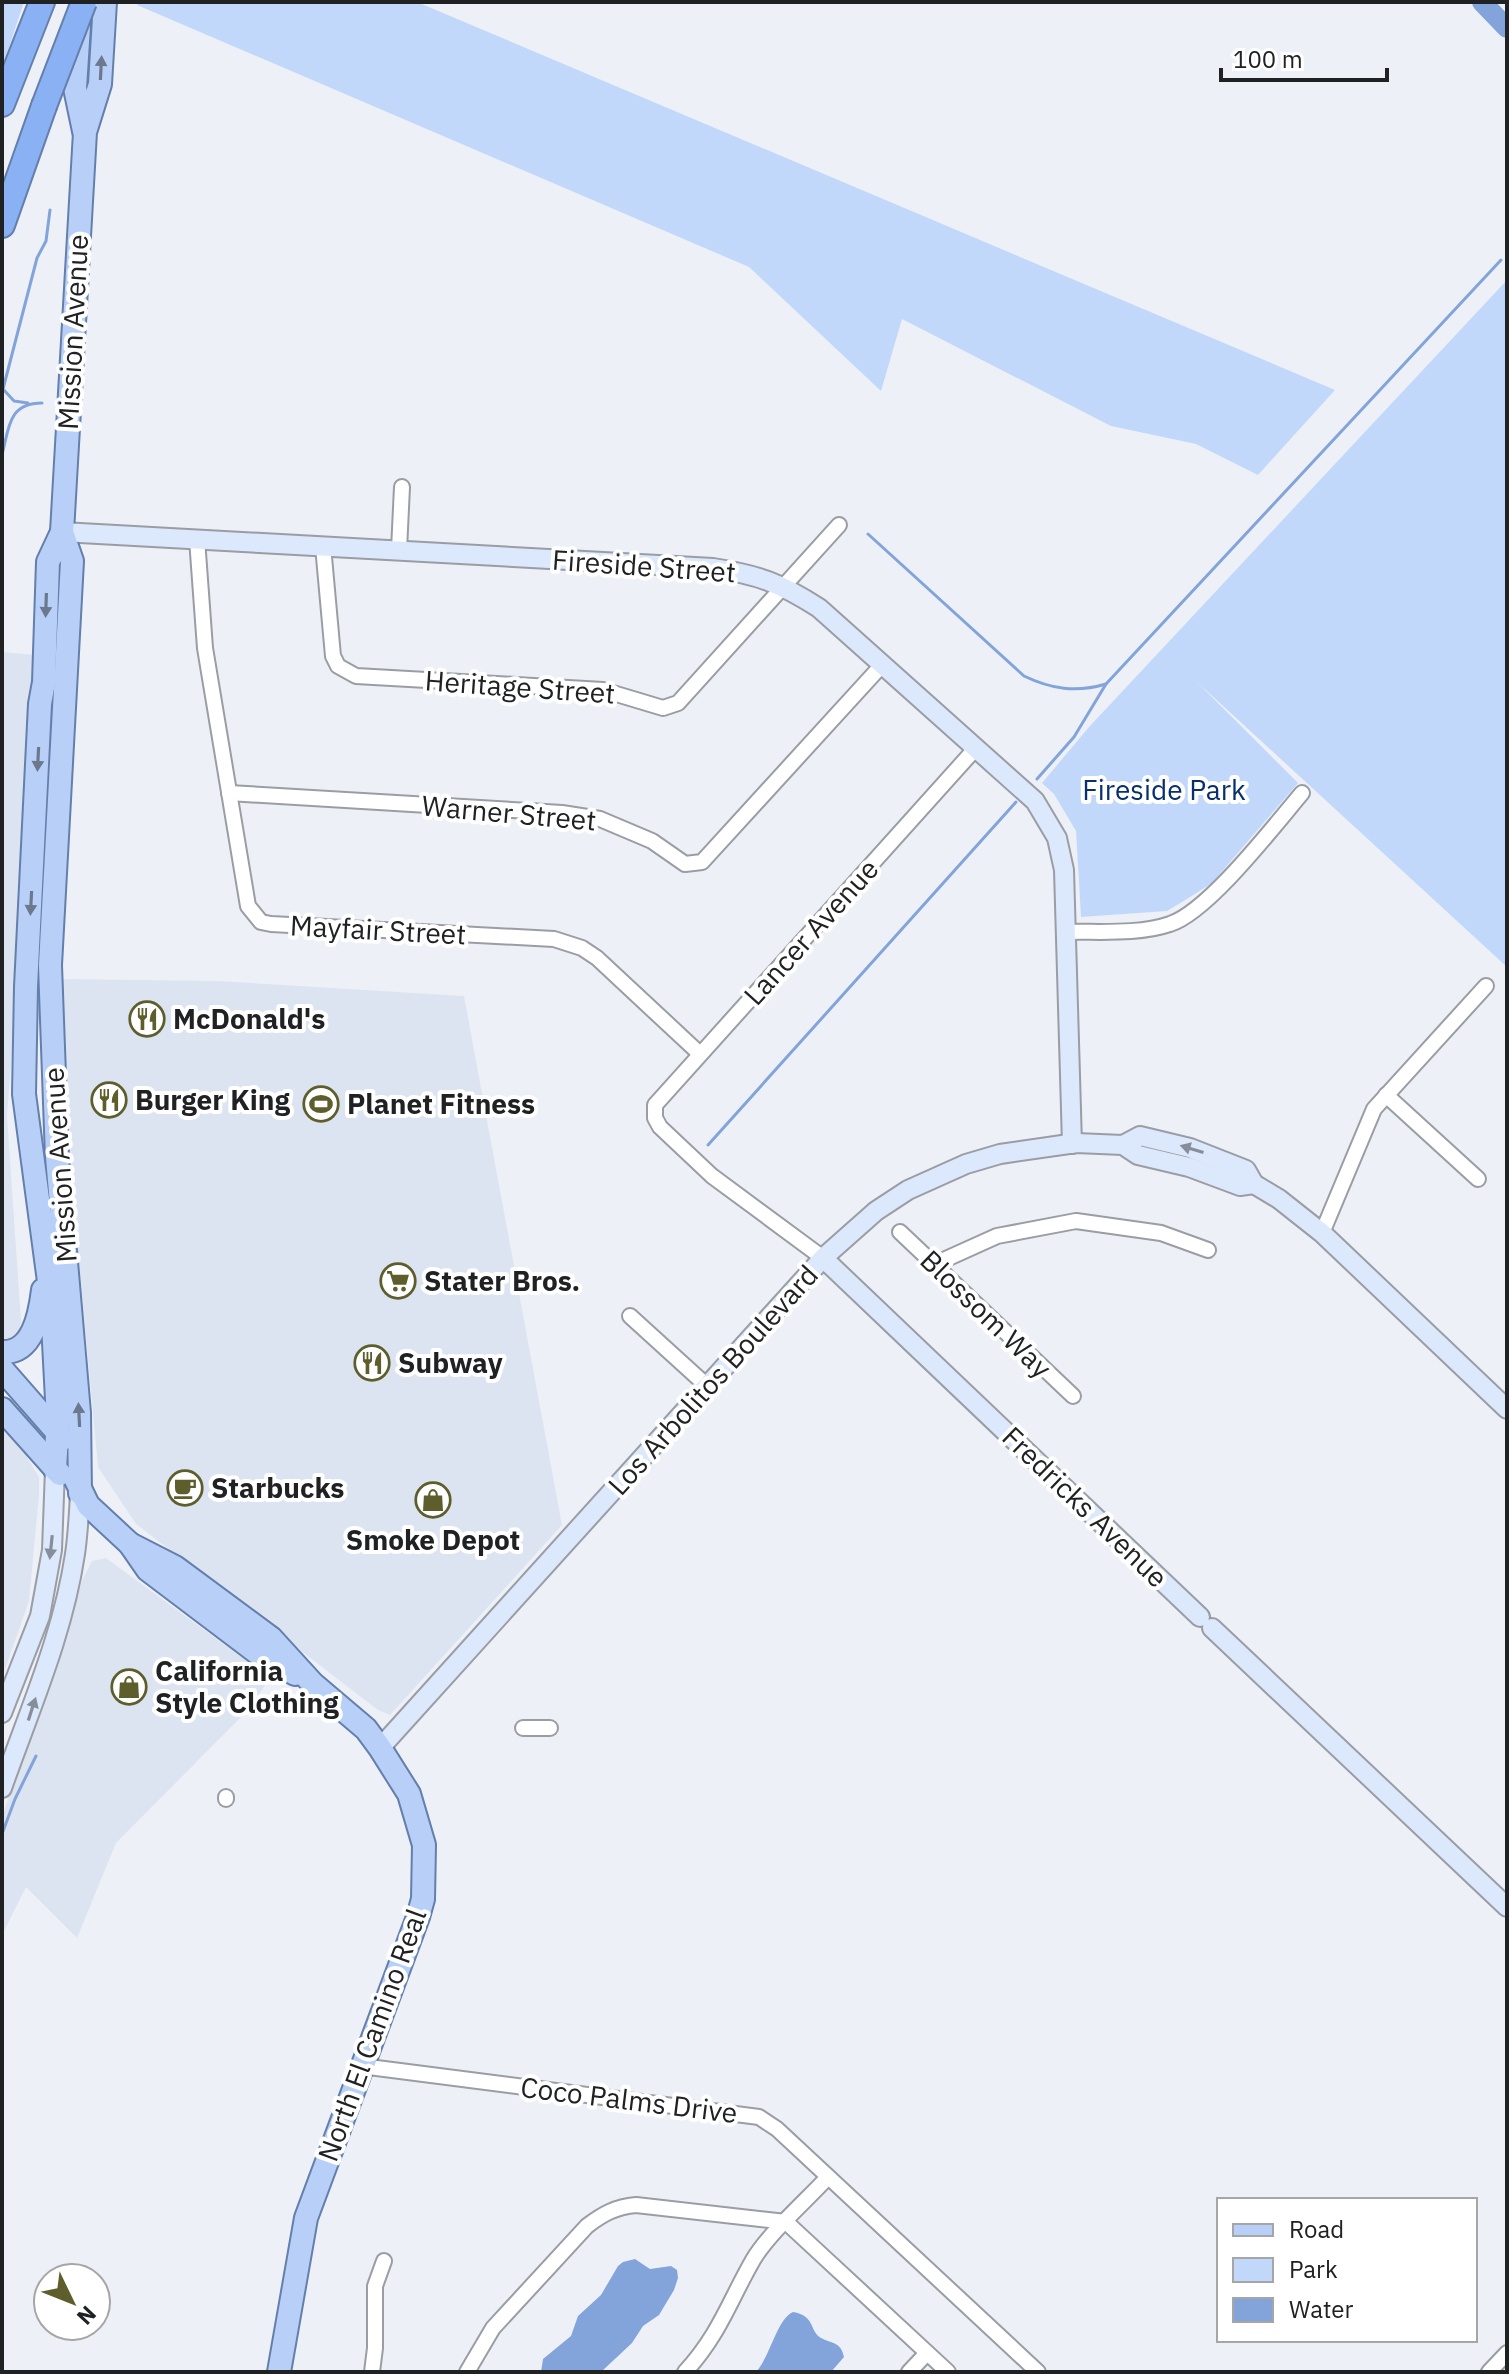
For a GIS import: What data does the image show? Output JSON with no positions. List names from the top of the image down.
{
  "streets": {
    "main road": ["Mission Avenue", "North El Camino Real"],
    "street": [
      "Fireside Street",
      "Heritage Street",
      "Warner Street",
      "Mayfair Street",
      "Lancer Avenue",
      "Blossom Way",
      "Los Arbolitos Boulevard",
      "Fredricks Avenue",
      "Coco Palms Drive"
    ]
  },
  "crossings": [
    ["Mission Avenue", "Fireside Street"],
    ["Mission Avenue", "North El Camino Real"],
    ["Fireside Street", "Heritage Street"],
    ["Fireside Street", "Warner Street"],
    ["Fireside Street", "Mayfair Street"],
    ["Fireside Street", "Lancer Avenue"],
    ["Fireside Street", "Los Arbolitos Boulevard"],
    ["Warner Street", "Mayfair Street"],
    ["Mayfair Street", "Lancer Avenue"],
    ["Lancer Avenue", "Fredricks Avenue"],
    ["Los Arbolitos Boulevard", "Fredricks Avenue"],
    ["Los Arbolitos Boulevard", "North El Camino Real"],
    ["North El Camino Real", "Coco Palms Drive"]
  ],
  "parks": ["Fireside Park"],
  "places": {
    "restaurant": ["McDonald's", "Burger King", "Subway"],
    "sports": ["Planet Fitness"],
    "supermarket": ["Stater Bros."],
    "cafe": ["Starbucks"],
    "shop": ["Smoke Depot", "California Style Clothing"]
  },
  "legend": ["Road", "Park", "Water"],
  "scale_bar": "100 m",
  "north": "bottom right"
}
